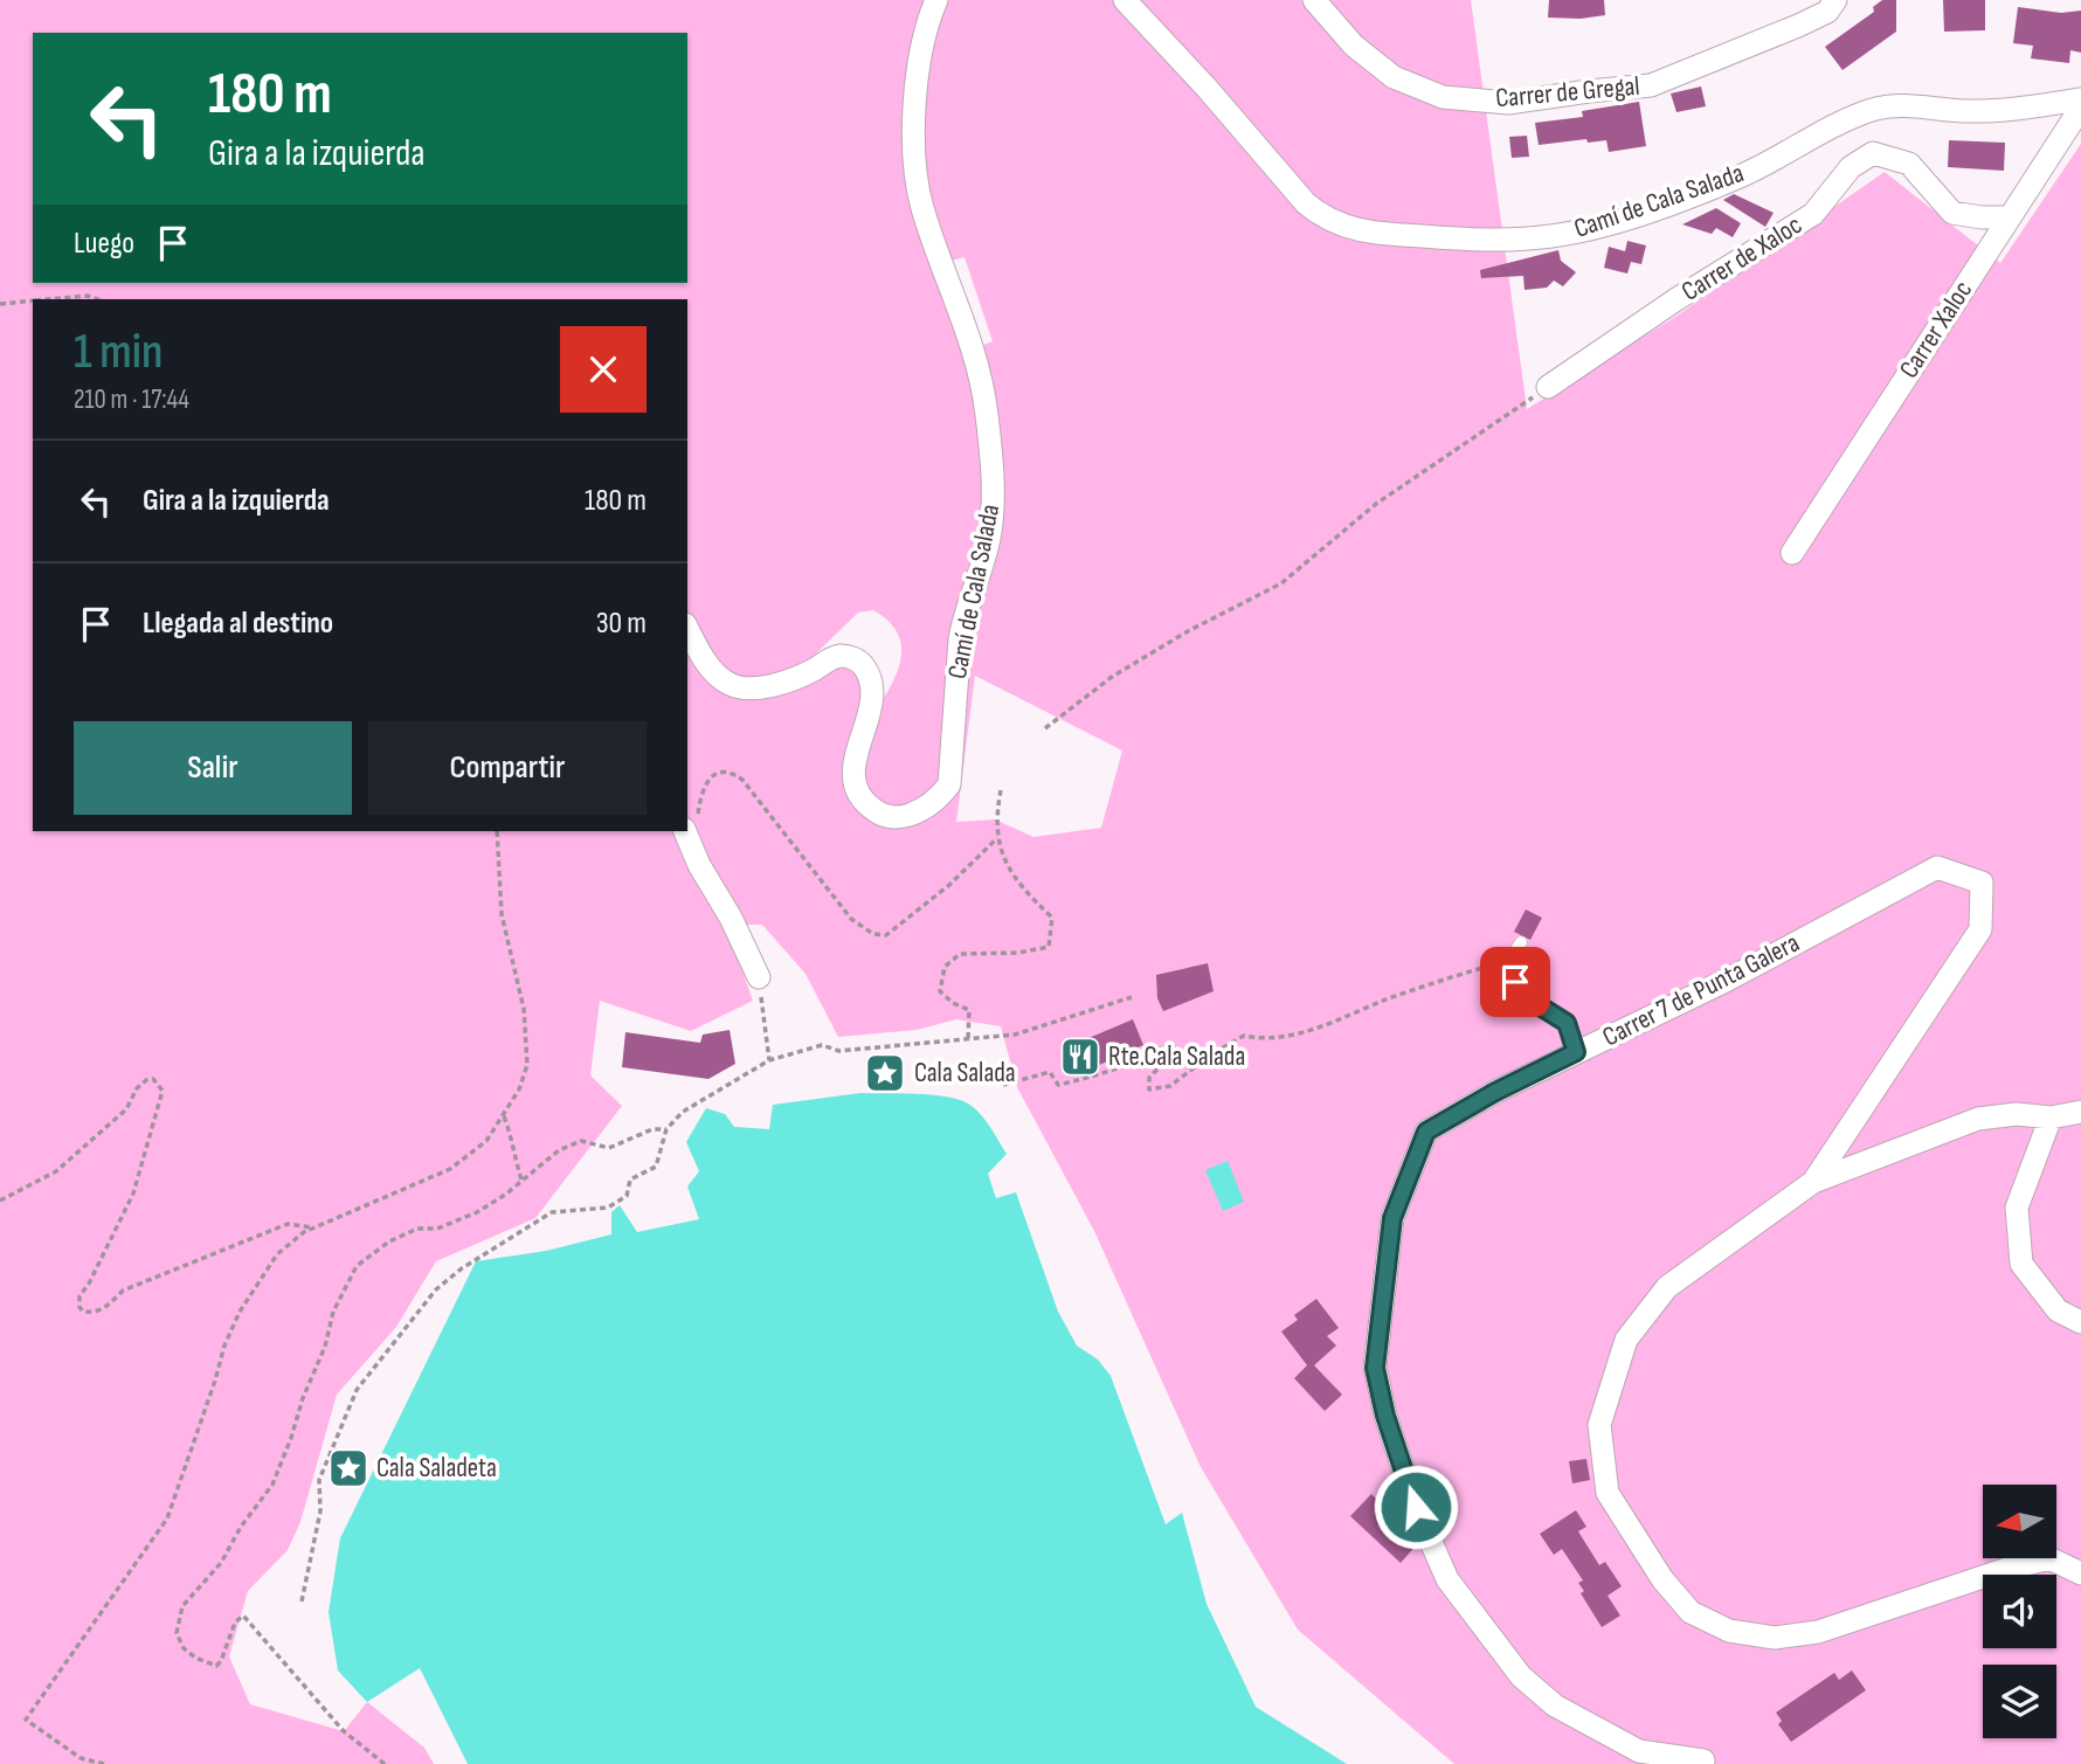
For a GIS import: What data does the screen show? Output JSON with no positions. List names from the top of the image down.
{
  "streets": {
    "street": [
      "Carrer de Gregal",
      "Camí de Cala Salada",
      "Carrer de Xaloc",
      "Carrer Xaloc",
      "Carrer 7 de Punta Galera"
    ]
  },
  "crossings": [
    ["Carrer de Xaloc", "Carrer Xaloc"]
  ],
  "places": {
    "restaurant": ["Rte.Cala Salada"],
    "place": ["Cala Salada", "Cala Saladeta"]
  },
  "north": "left",
  "page": {
    "turn": ["180 m", "Gira a la izquierda"],
    "then": "Luego",
    "heading": ["1 min", "210 m · 17:44"],
    "list": [
      {
        "name": "Gira a la izquierda",
        "value": "180 m"
      },
      {
        "name": "Llegada al destino",
        "value": "30 m"
      }
    ],
    "buttons": ["Salir", "Compartir"]
  }
}
